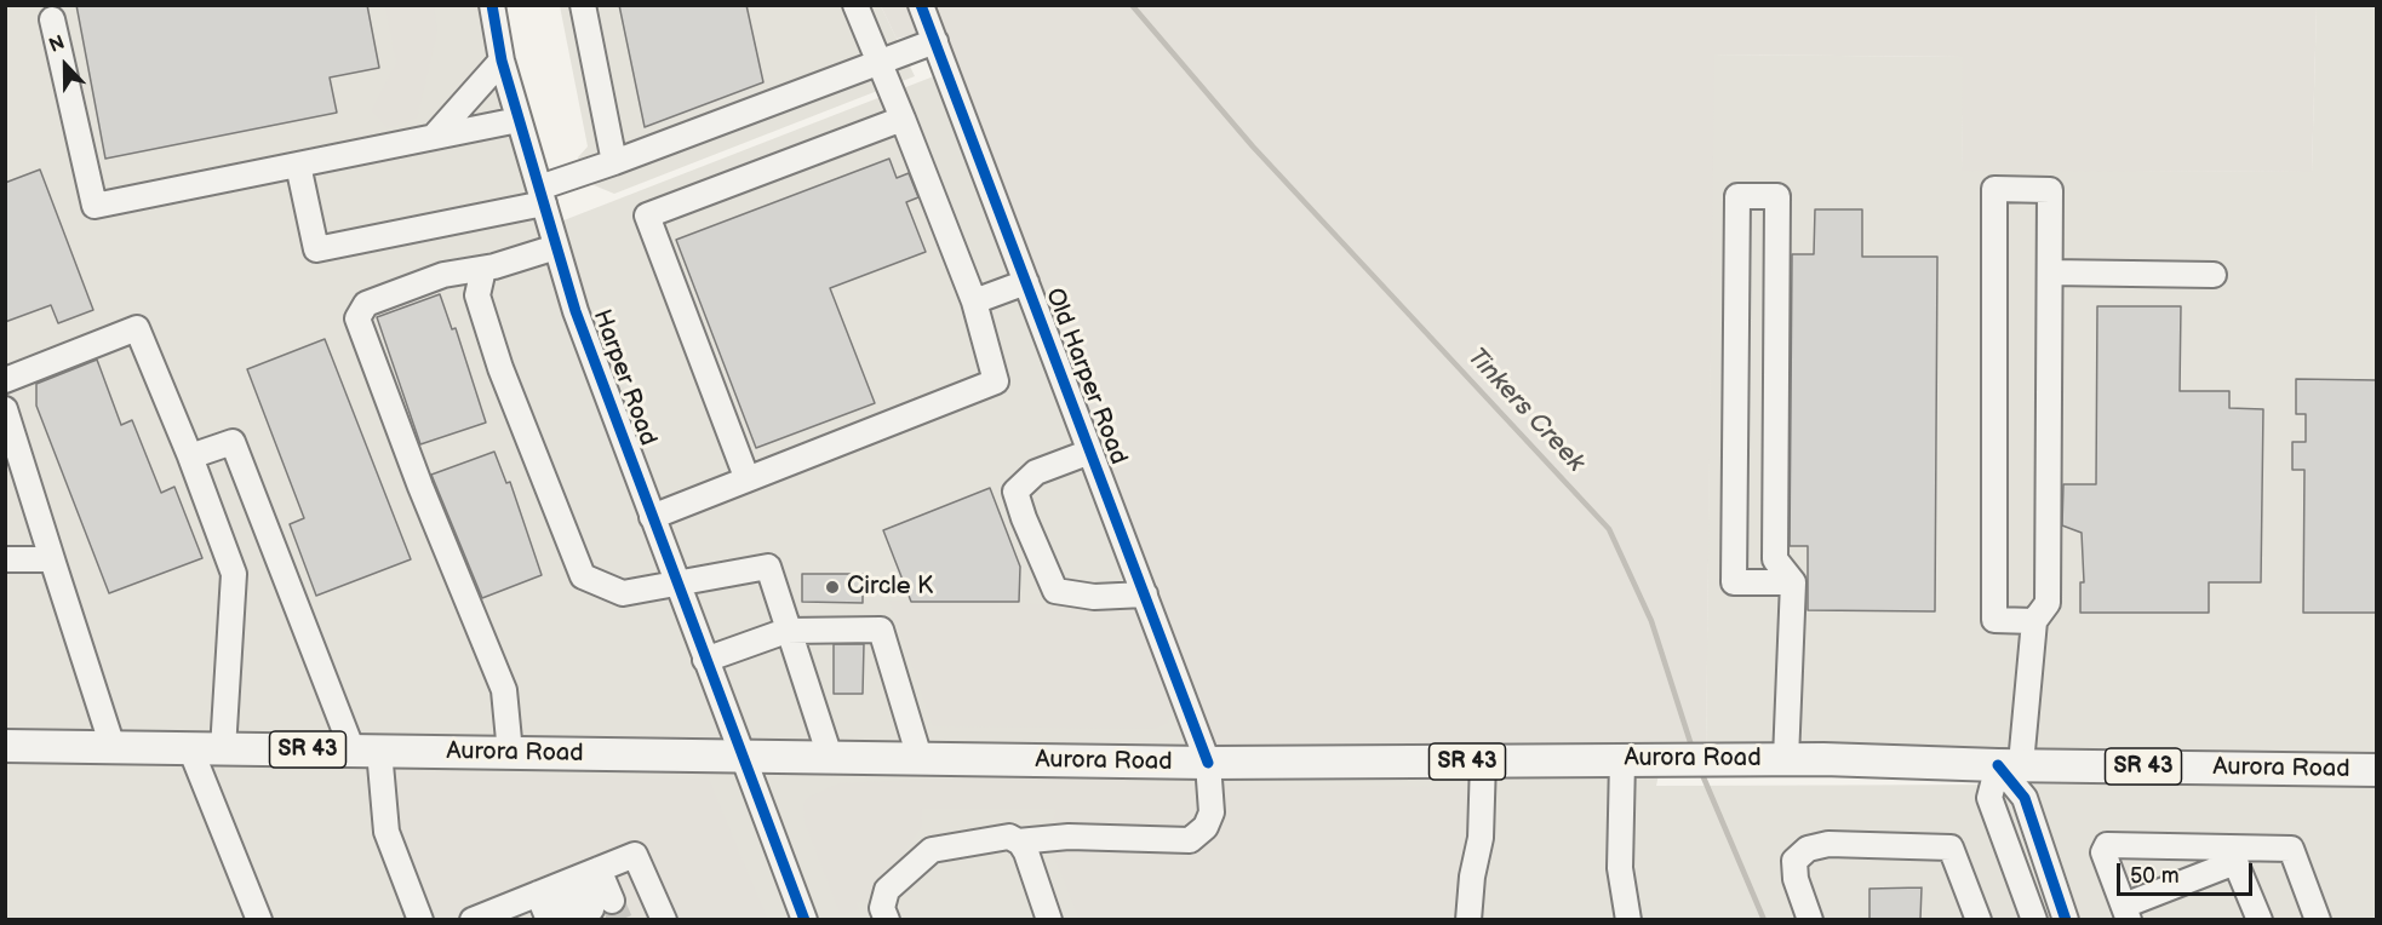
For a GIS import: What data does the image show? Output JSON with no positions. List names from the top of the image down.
{
  "streets": {
    "main road": ["SR 43", "Aurora Road"],
    "street": ["Old Harper Road", "Harper Road"]
  },
  "crossings": [
    ["Old Harper Road", "Aurora Road"],
    ["Harper Road", "Aurora Road"]
  ],
  "water": ["Tinkers Creek"],
  "places": ["Circle K"],
  "scale_bar": "50 m",
  "north": "top"
}
